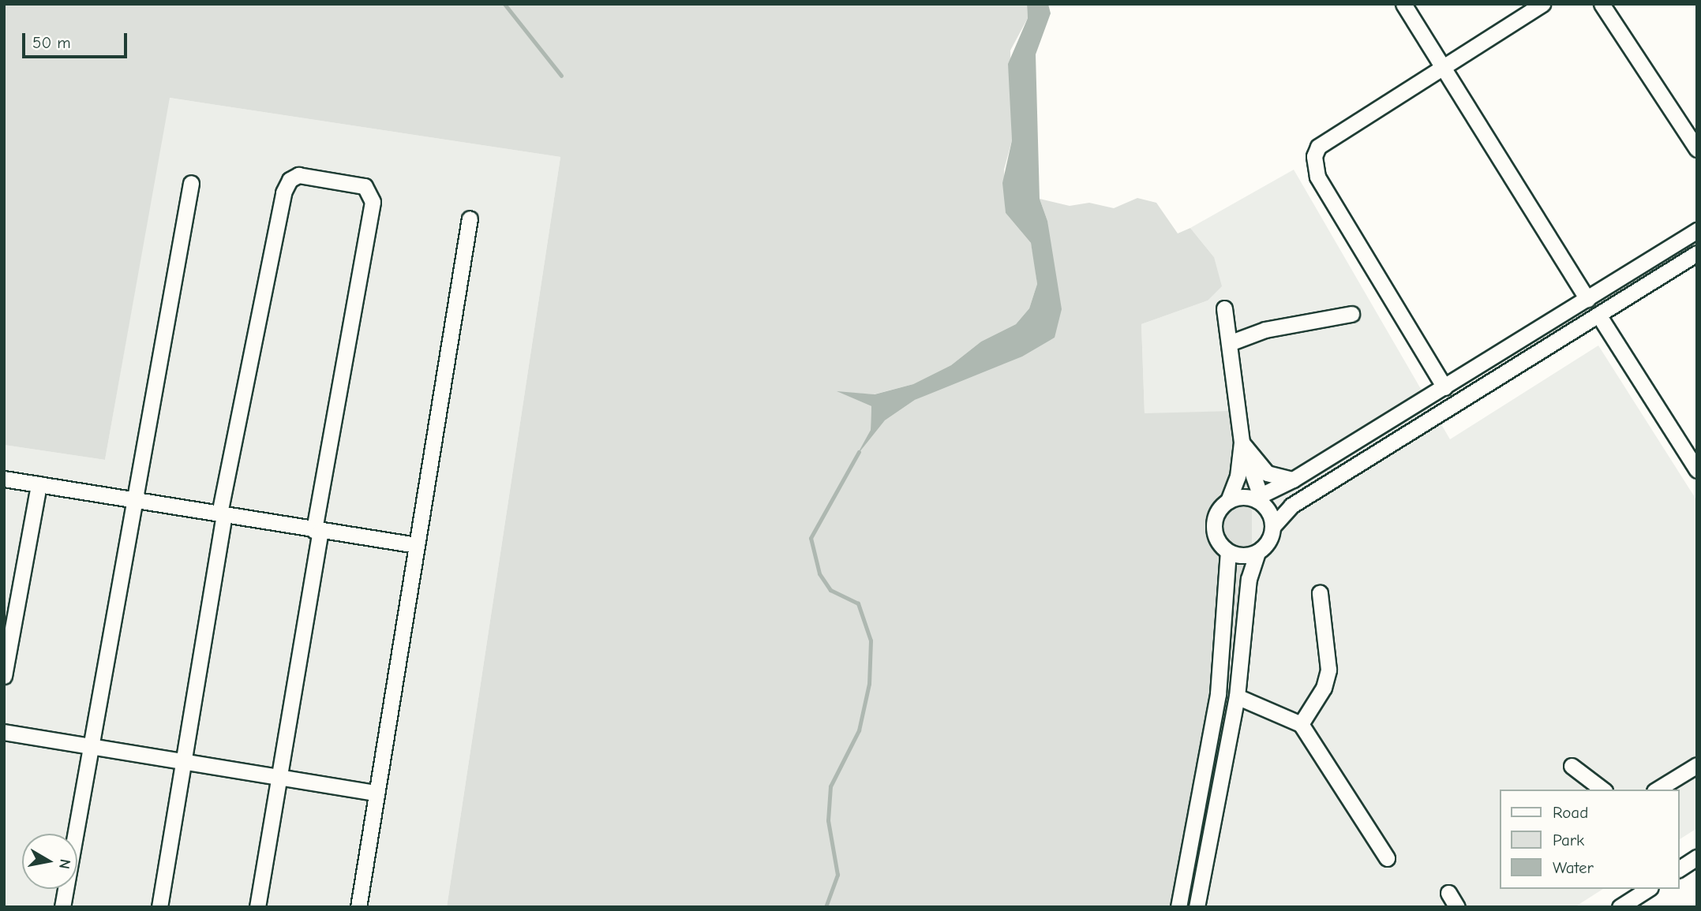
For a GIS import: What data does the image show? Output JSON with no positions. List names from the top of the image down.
{
  "legend": ["Road", "Park", "Water"],
  "scale_bar": "50 m",
  "north": "right"
}
